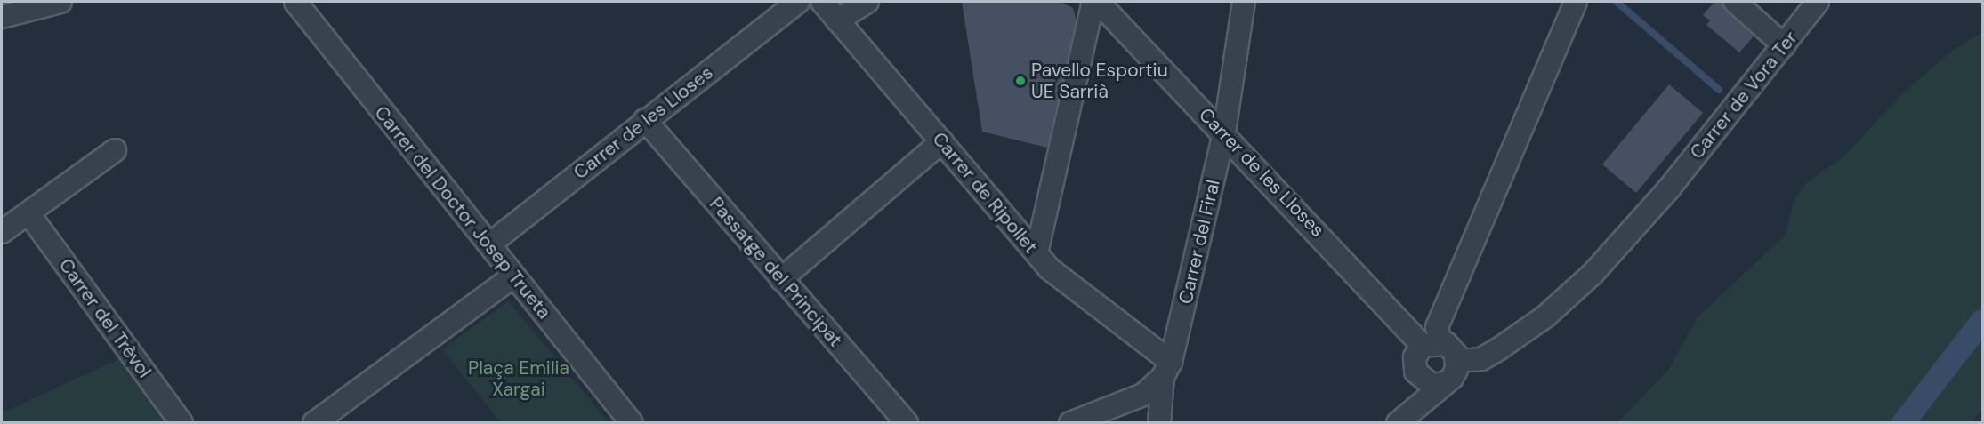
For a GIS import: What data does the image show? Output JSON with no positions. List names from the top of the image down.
{
  "streets": {
    "street": [
      "Carrer de Vora Ter",
      "Carrer de les Lloses",
      "Carrer de Ripollet",
      "Carrer del Doctor Josep Trueta",
      "Carrer del Firal",
      "Passatge del Principat",
      "Carrer del Trèvol"
    ]
  },
  "crossings": [
    ["Carrer de Vora Ter", "Carrer de les Lloses"],
    ["Carrer de les Lloses", "Carrer del Doctor Josep Trueta"],
    ["Carrer de les Lloses", "Carrer del Firal"],
    ["Carrer de les Lloses", "Passatge del Principat"],
    ["Carrer de Ripollet", "Carrer del Firal"]
  ],
  "parks": ["Plaça Emilia Xargai"],
  "places": ["Pavello Esportiu UE Sarrià"]
}
